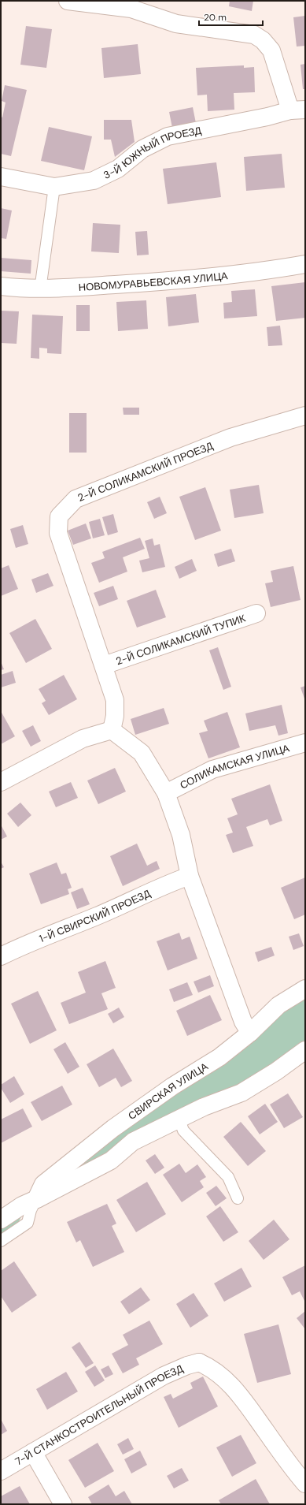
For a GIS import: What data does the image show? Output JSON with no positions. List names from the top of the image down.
{
  "streets": {
    "street": [
      "3-Й ЮЖНЫЙ ПРОЕЗД",
      "НОВОМУРАВЬЕВСКАЯ УЛИЦА",
      "2-Й СОЛИКАМСКИЙ ПРОЕЗД",
      "2-Й СОЛИКАМСКИЙ ТУПИК",
      "СОЛИКАМСКАЯ УЛИЦА",
      "1-Й СВИРСКИЙ ПРОЕЗД",
      "СВИРСКАЯ УЛИЦА",
      "7-Й СТАНКОСТРОИТЕЛЬНЫЙ ПРОЕЗД"
    ]
  },
  "crossings": [
    ["2-Й СОЛИКАМСКИЙ ПРОЕЗД", "2-Й СОЛИКАМСКИЙ ТУПИК"]
  ],
  "scale_bar": "20 m"
}
